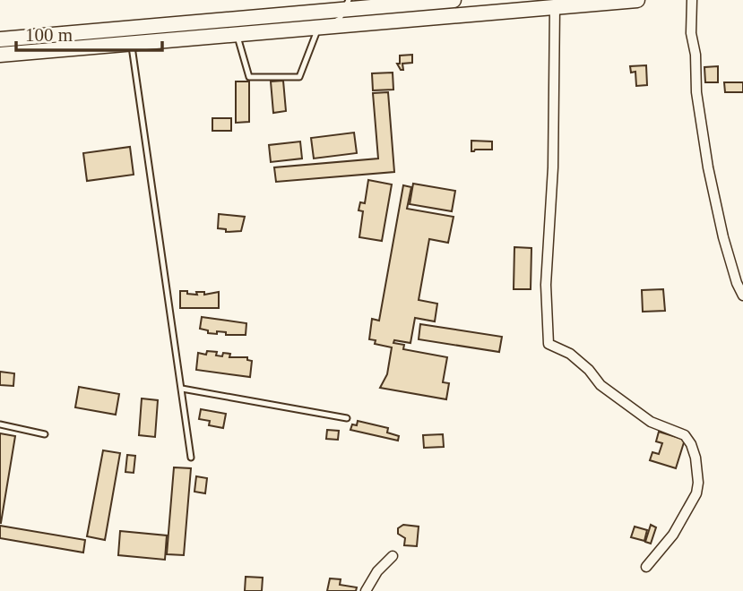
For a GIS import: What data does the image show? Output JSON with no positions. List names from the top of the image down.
{
  "scale_bar": "100 m"
}
